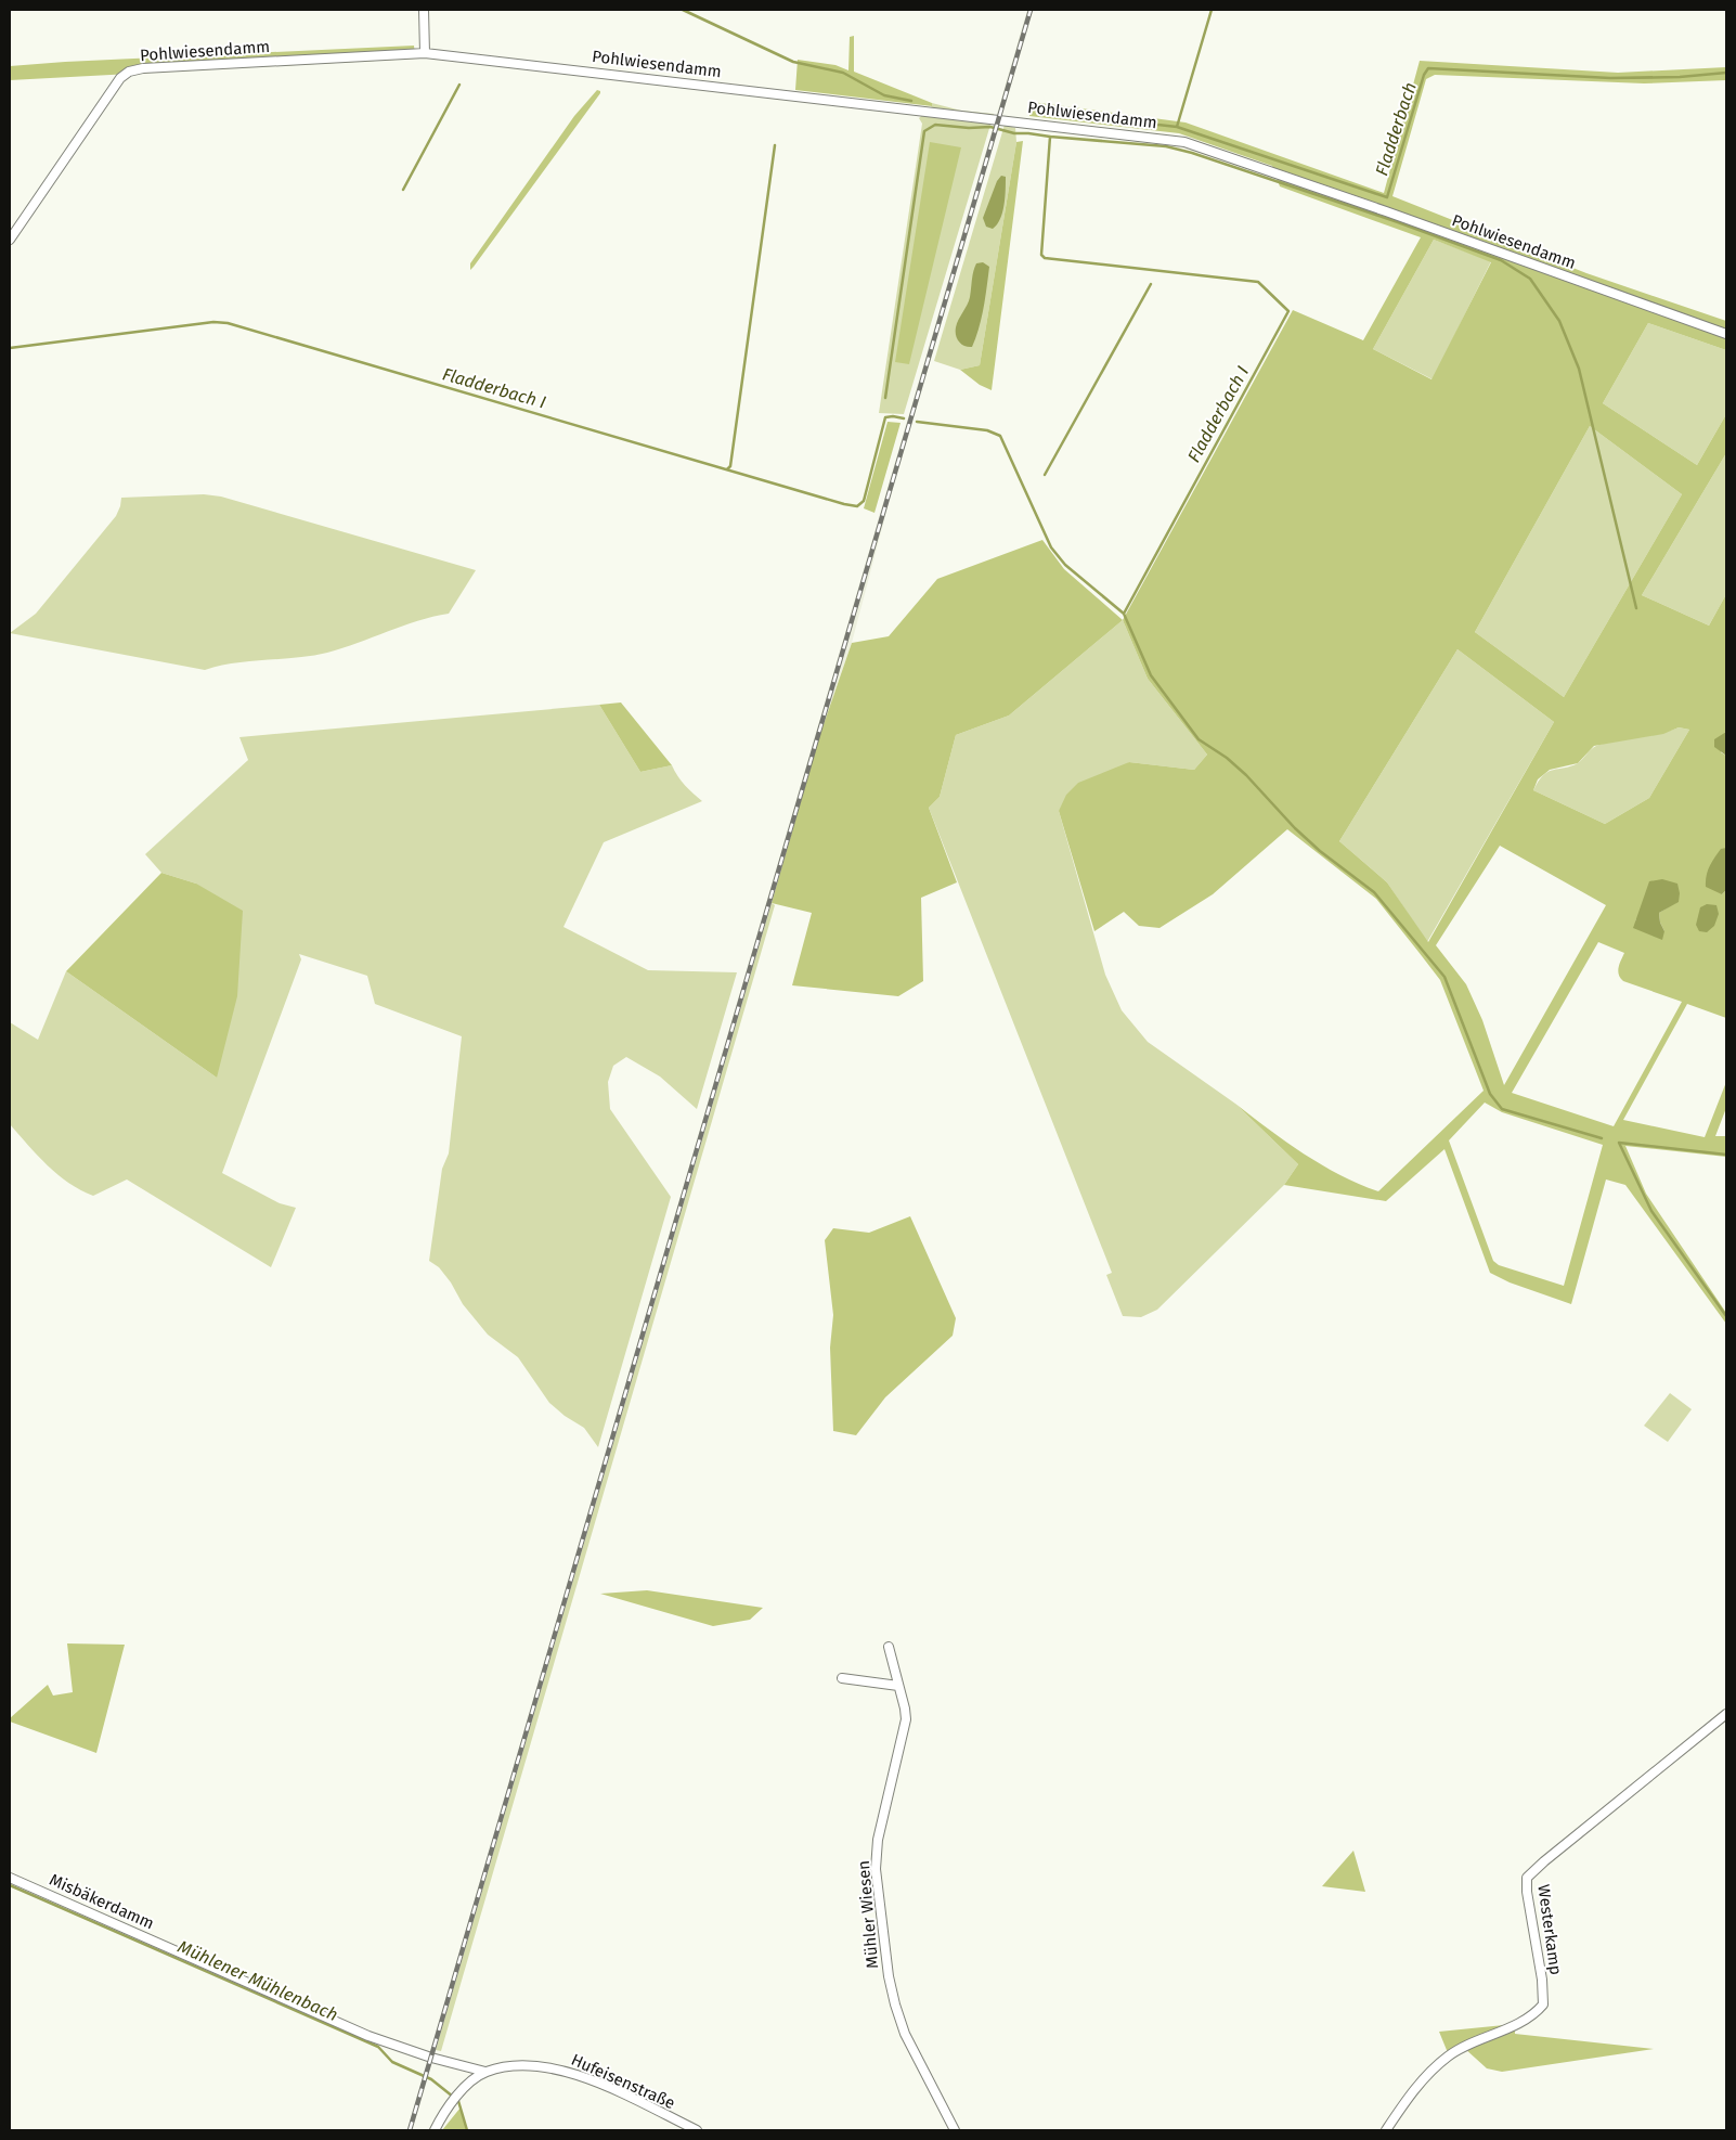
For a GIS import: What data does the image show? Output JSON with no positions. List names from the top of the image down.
{
  "streets": {
    "street": [
      "Pohlwiesendamm",
      "Misbäkerdamm",
      "Mühler Wiesen",
      "Westerkamp",
      "Hufeisenstraße"
    ]
  },
  "crossings": [
    ["Misbäkerdamm", "Hufeisenstraße"]
  ],
  "water": ["Fladderbach", "Fladderbach I", "Mühlener Mühlenbach"]
}
